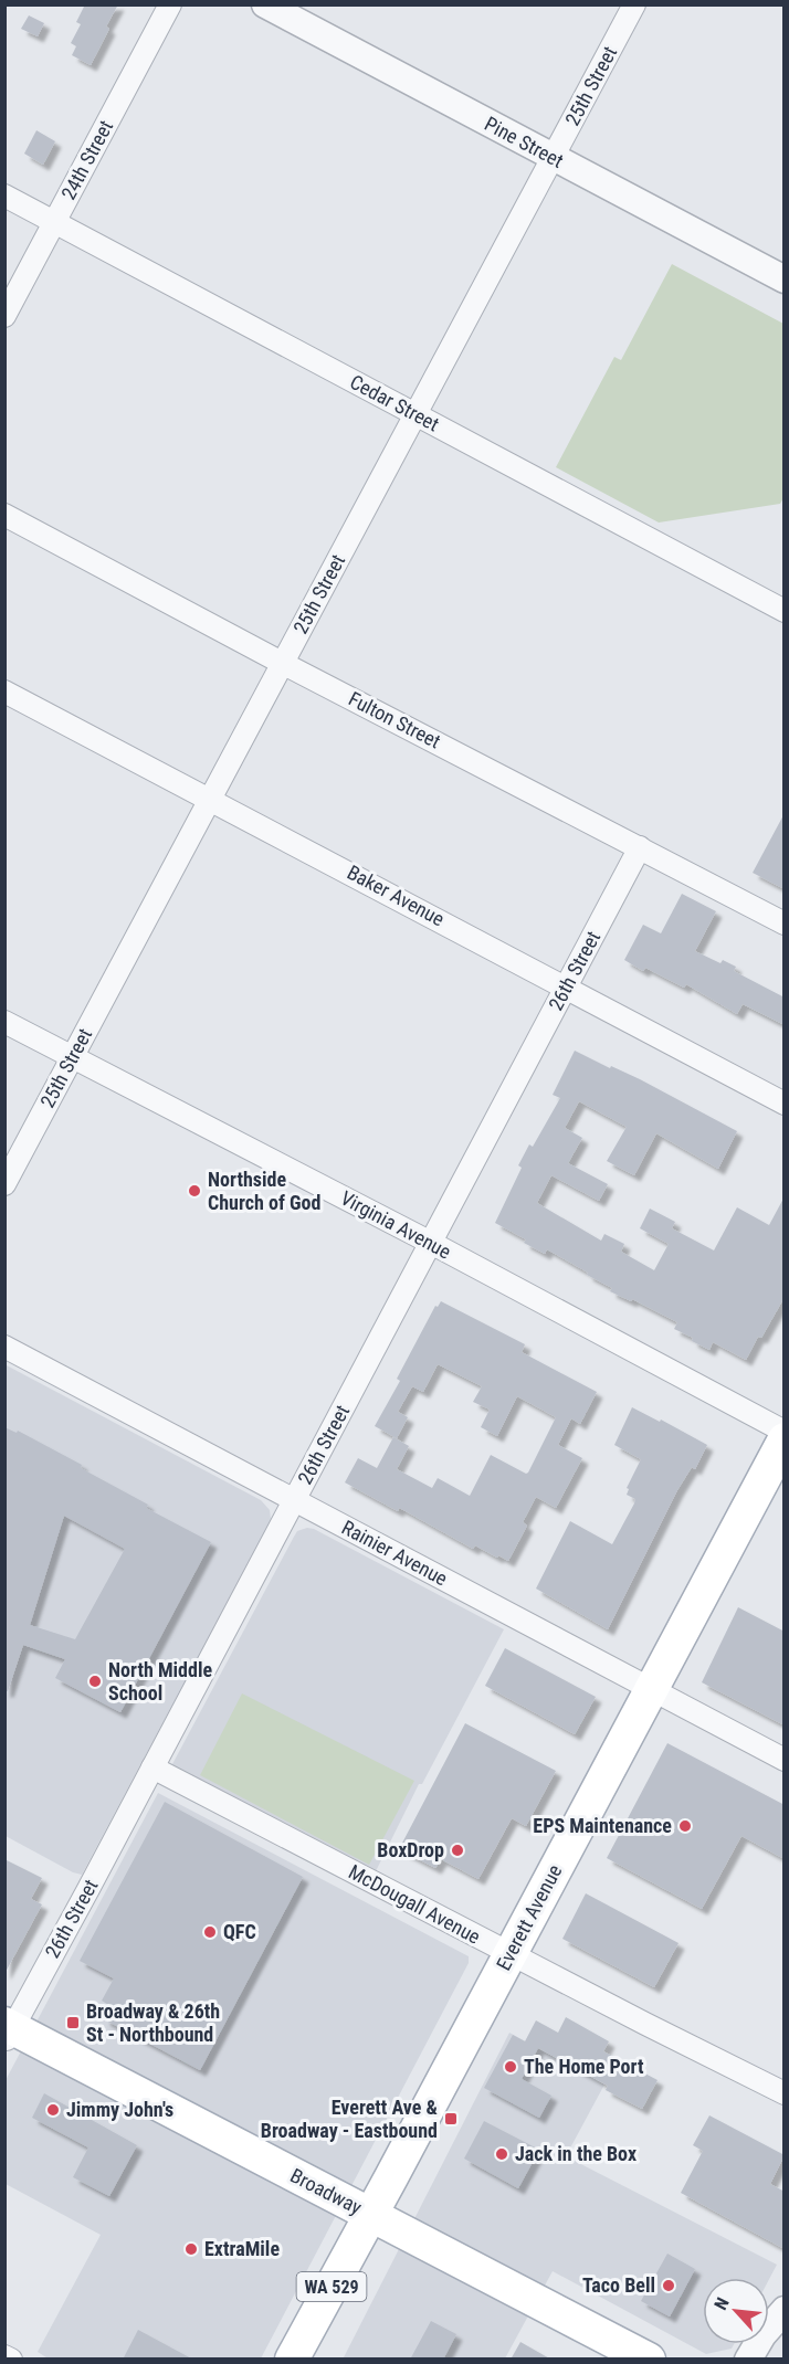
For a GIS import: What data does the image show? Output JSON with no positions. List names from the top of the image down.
{
  "streets": {
    "main road": ["Everett Avenue", "Broadway", "WA 529"],
    "street": [
      "25th Street",
      "Pine Street",
      "24th Street",
      "Cedar Street",
      "Fulton Street",
      "Baker Avenue",
      "26th Street",
      "Virginia Avenue",
      "Rainier Avenue",
      "McDougall Avenue"
    ]
  },
  "crossings": [
    ["25th Street", "Pine Street"],
    ["25th Street", "Cedar Street"],
    ["25th Street", "Fulton Street"],
    ["25th Street", "Baker Avenue"],
    ["25th Street", "Virginia Avenue"],
    ["24th Street", "Cedar Street"],
    ["Fulton Street", "26th Street"],
    ["Baker Avenue", "26th Street"],
    ["26th Street", "Virginia Avenue"],
    ["26th Street", "Rainier Avenue"],
    ["26th Street", "McDougall Avenue"],
    ["26th Street", "Broadway"],
    ["Rainier Avenue", "Everett Avenue"],
    ["McDougall Avenue", "Everett Avenue"],
    ["Everett Avenue", "Broadway"]
  ],
  "places": {
    "other": [
      "Northside Church of God",
      "North Middle School",
      "EPS Maintenance",
      "BoxDrop",
      "QFC",
      "The Home Port",
      "Jimmy John's",
      "Jack in the Box",
      "ExtraMile",
      "Taco Bell"
    ],
    "transit": ["Broadway & 26th St - Northbound", "Everett Ave & Broadway - Eastbound"]
  },
  "north": "top left"
}
